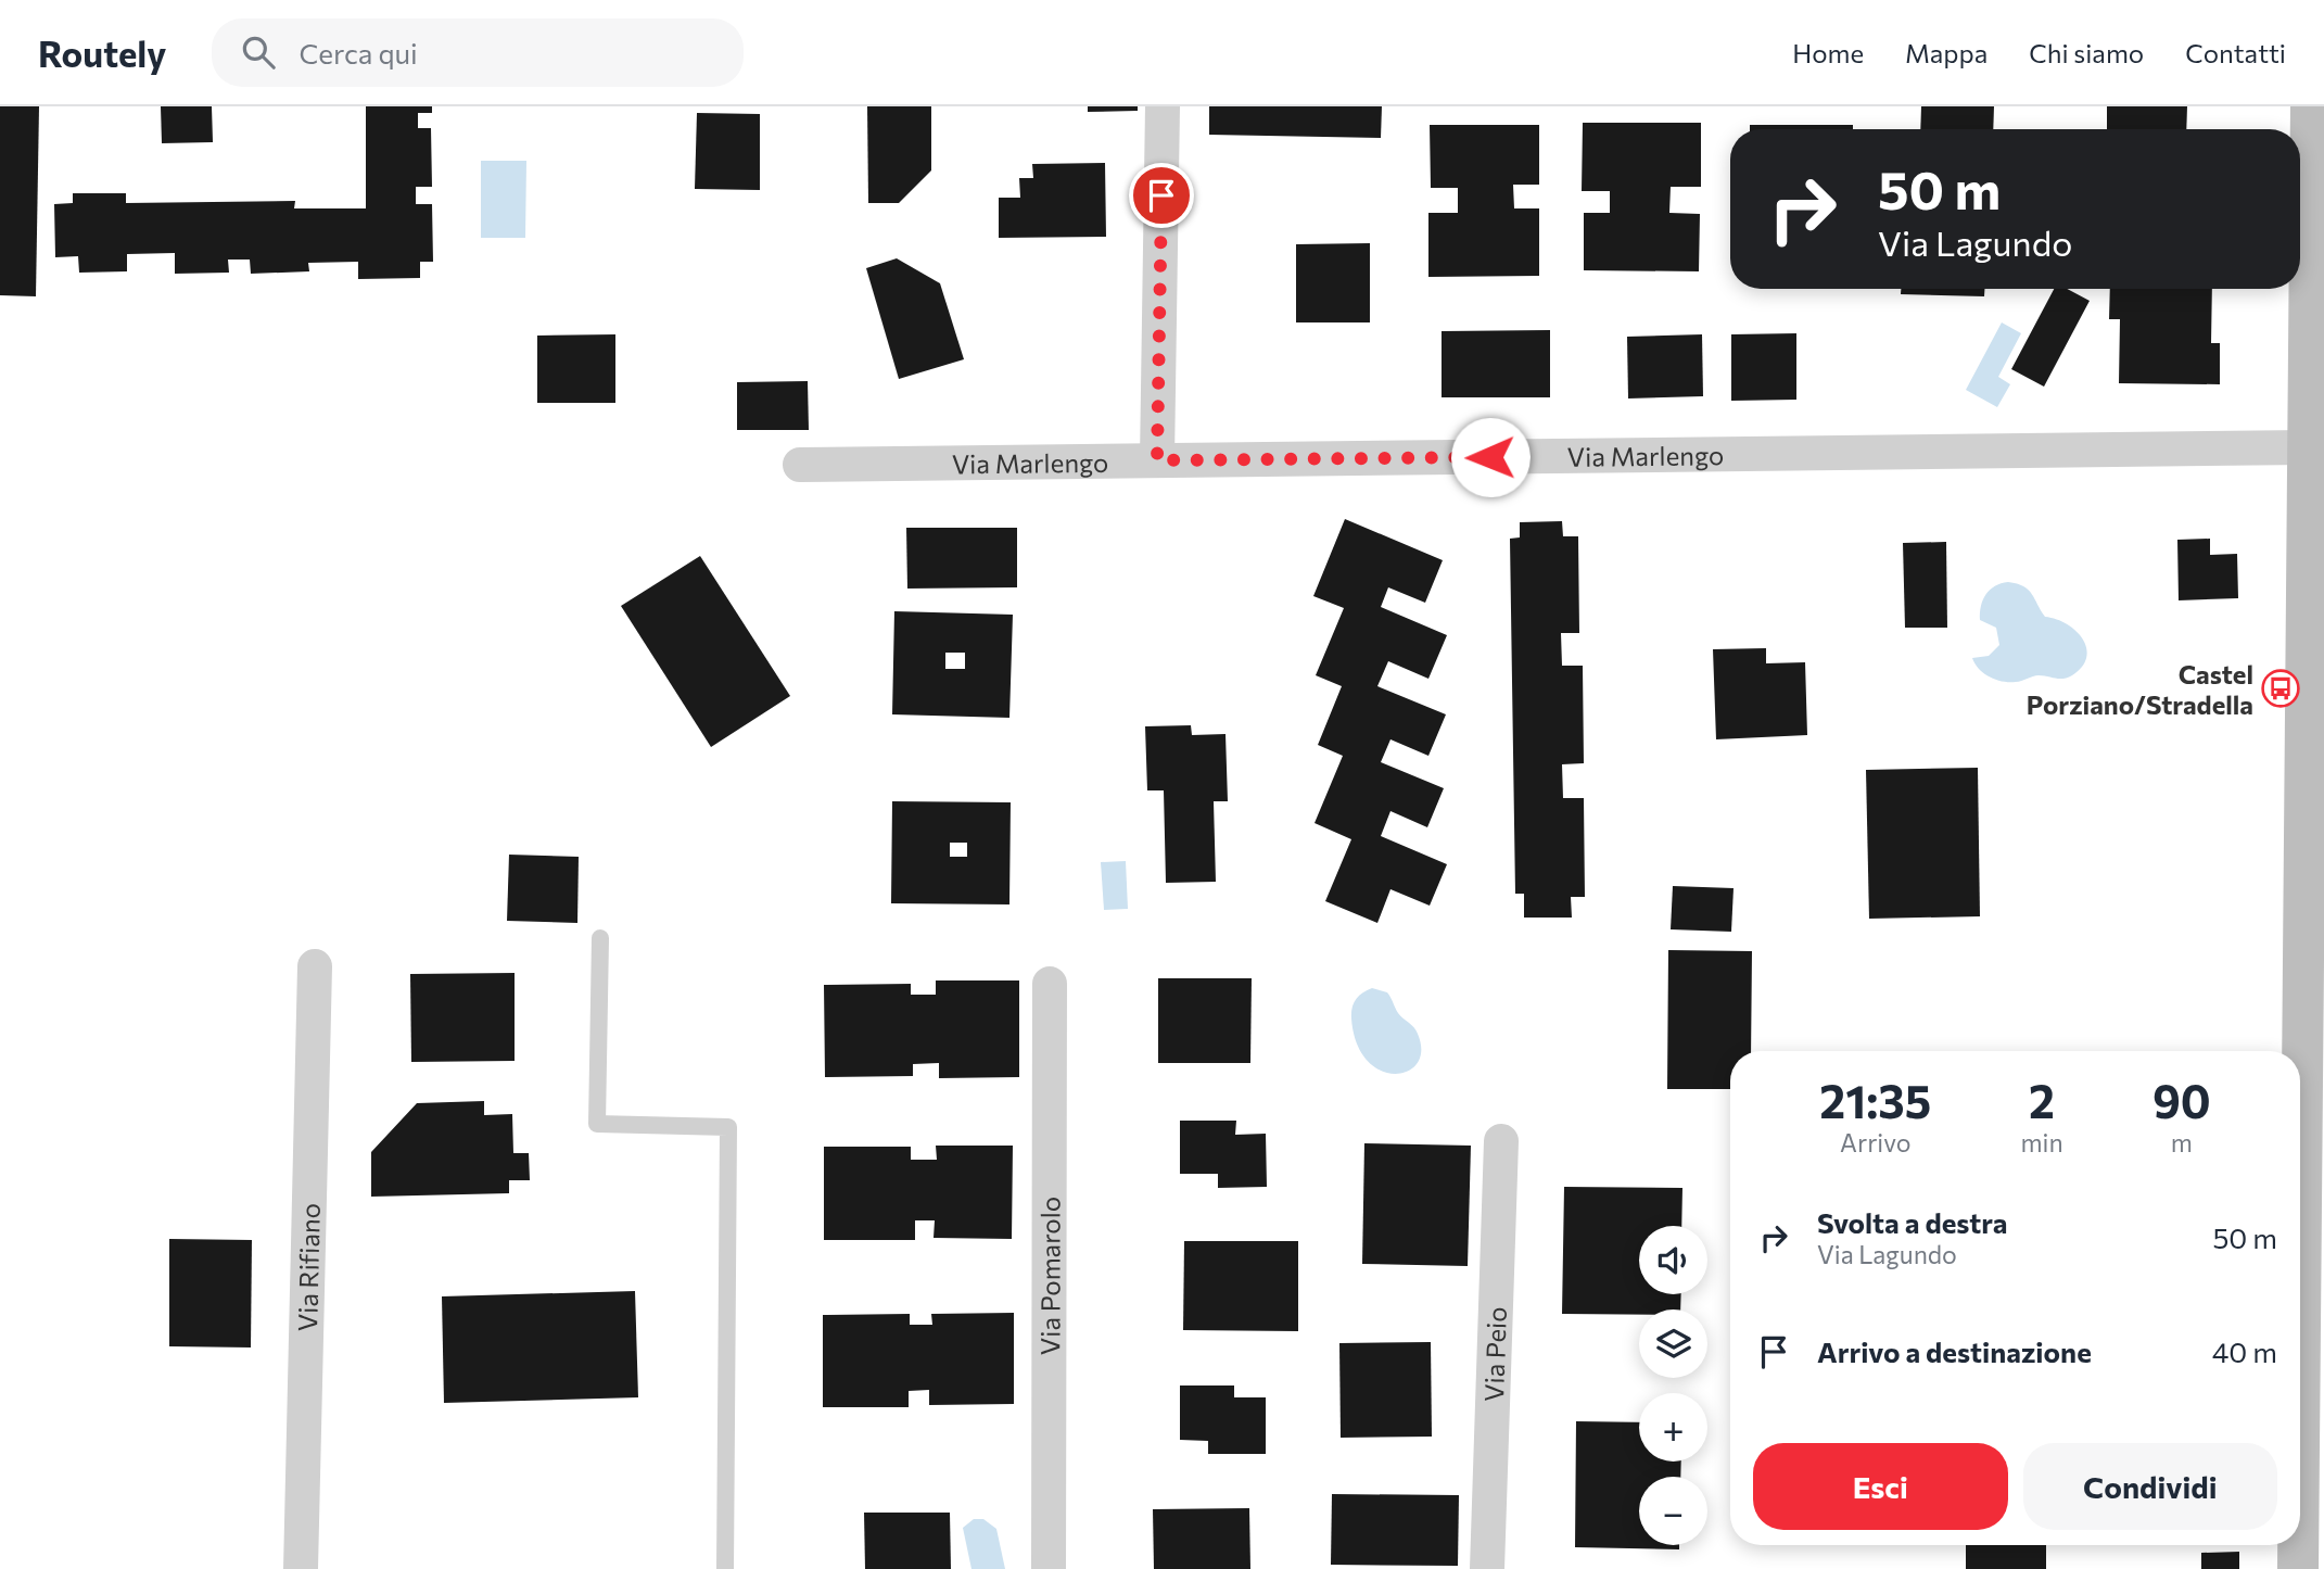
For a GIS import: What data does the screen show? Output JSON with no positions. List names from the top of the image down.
{
  "streets": {
    "street": [
      "Via Marlengo",
      "Via Rifiano",
      "Via Pomarolo",
      "Via Peio"
    ]
  },
  "places": {
    "bus stop": ["Castel Porziano/Stradella"]
  },
  "page": {
    "header": "Routely",
    "search": "Cerca qui",
    "nav": [
      "Home",
      "Mappa",
      "Chi siamo",
      "Contatti"
    ],
    "turn": ["50 m", "Via Lagundo"],
    "eta": [
      "21:35",
      "Arrivo",
      "2",
      "min",
      "90",
      "m"
    ],
    "list": [
      {
        "name": "Svolta a destra",
        "note": "Via Lagundo",
        "value": "50 m"
      },
      {
        "name": "Arrivo a destinazione",
        "value": "40 m"
      }
    ],
    "map_buttons": ["+", "−"],
    "buttons": ["Esci", "Condividi"]
  }
}
